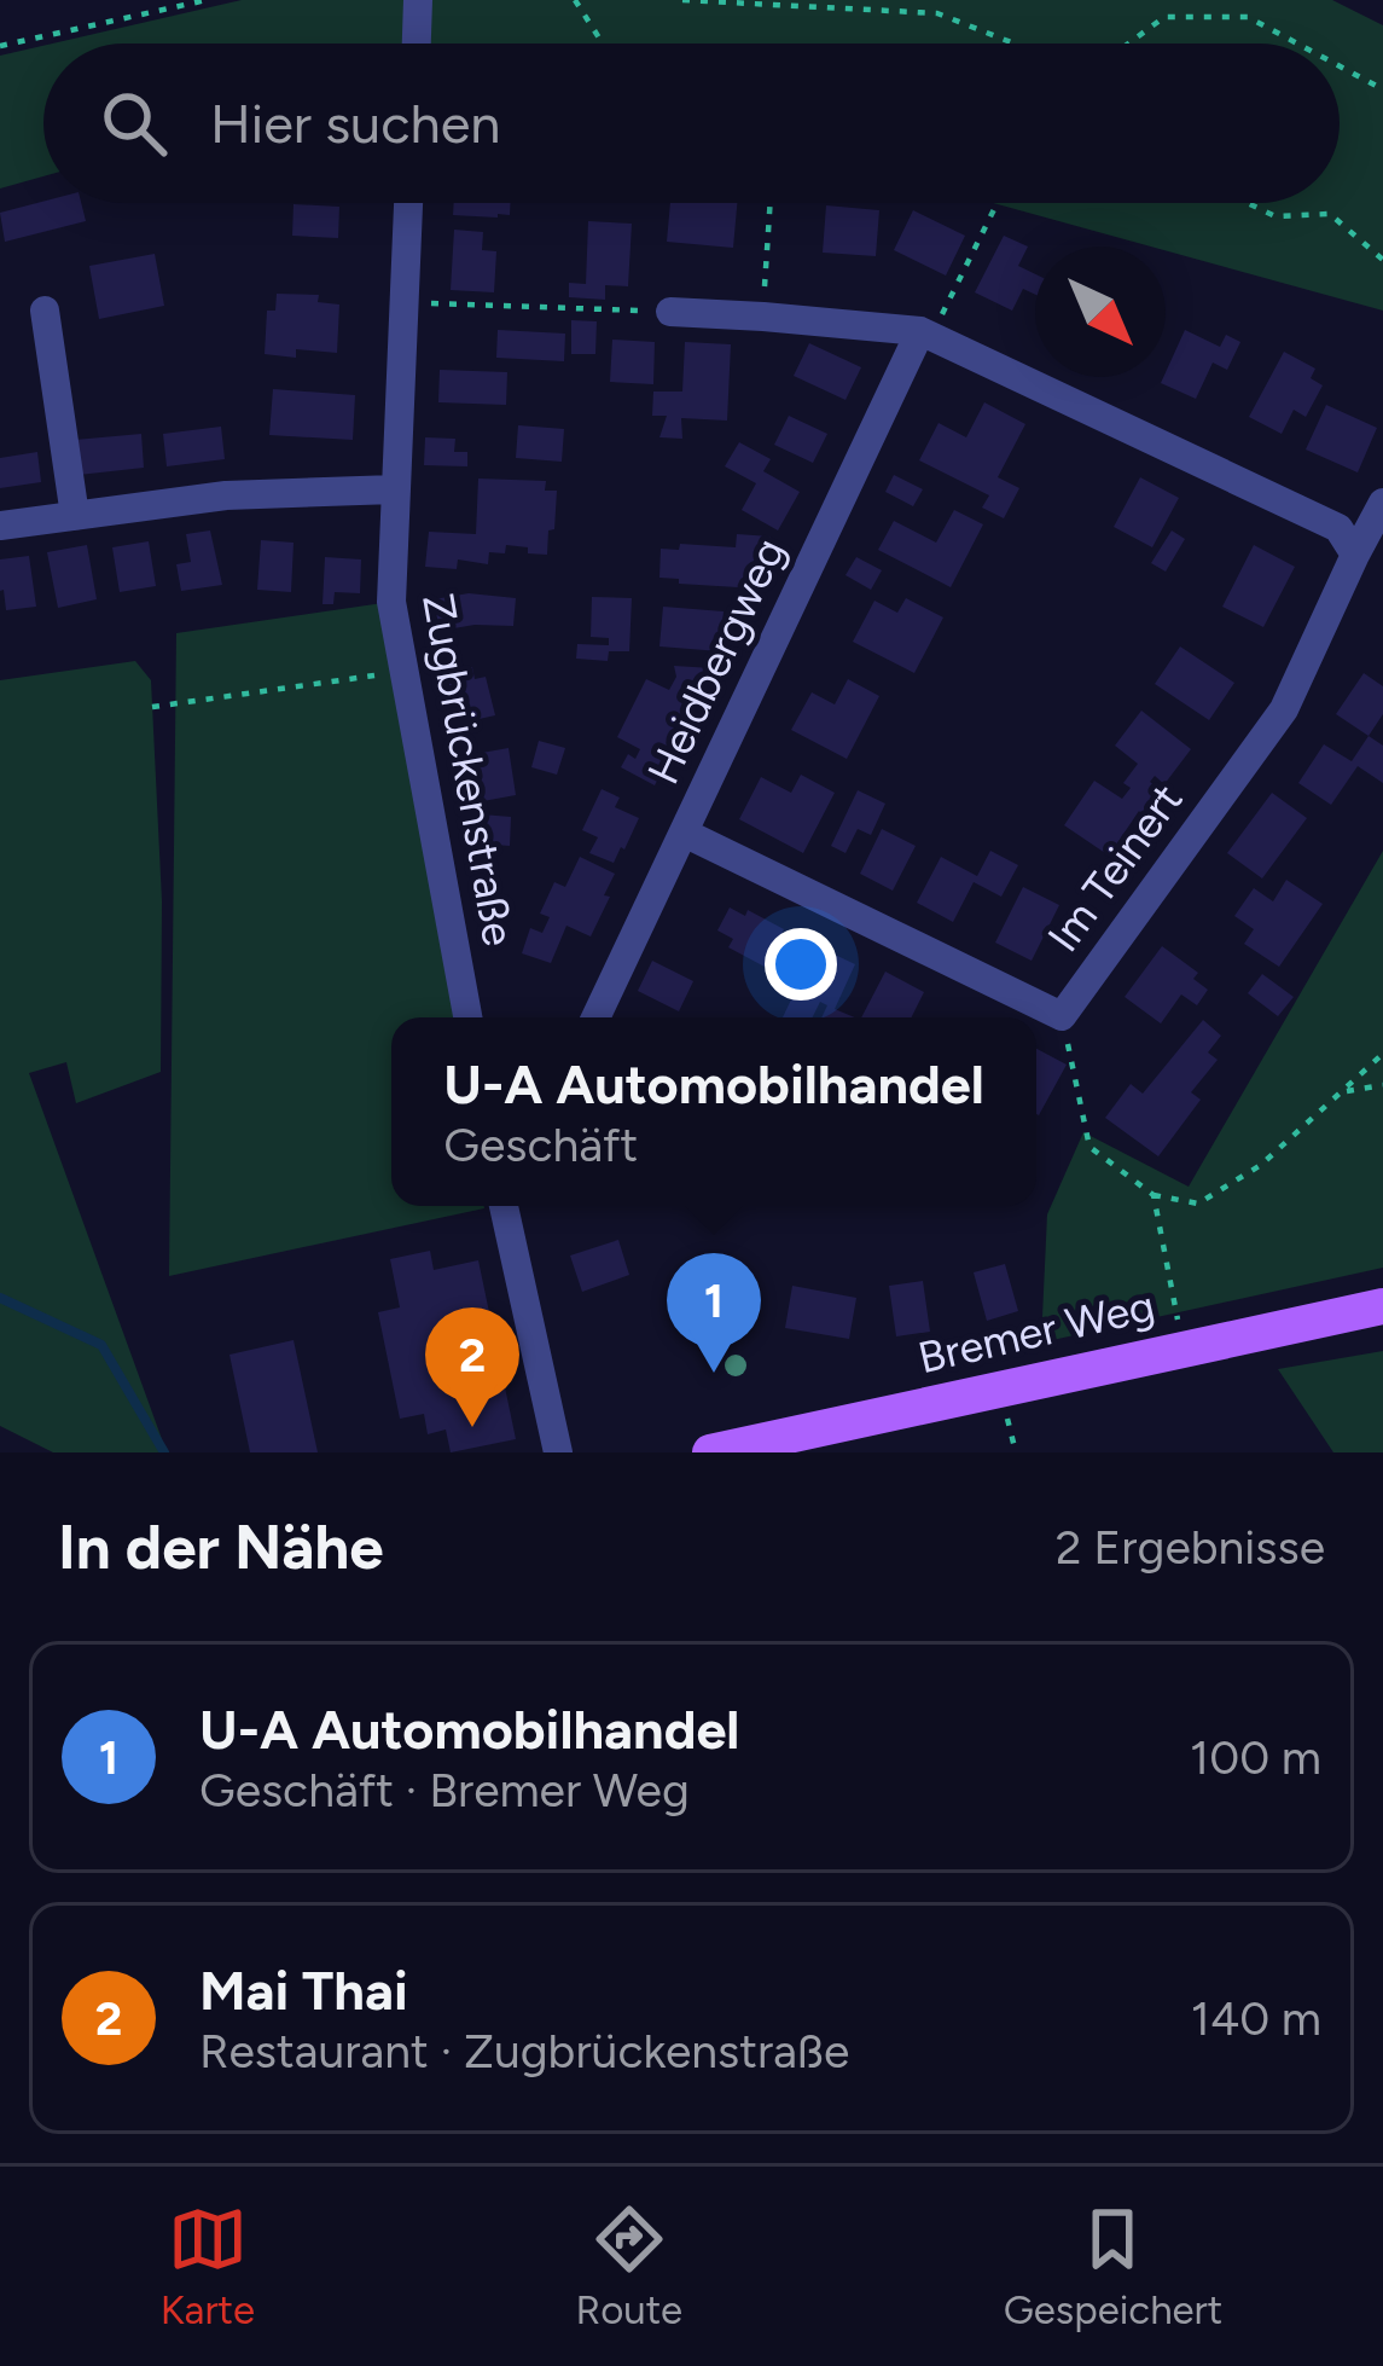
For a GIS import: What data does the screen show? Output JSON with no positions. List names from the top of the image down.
{
  "streets": {
    "main road": ["Bremer Weg"],
    "street": ["Heidbergweg", "Zugbrückenstraße", "Im Teinert"]
  },
  "crossings": [
    ["Heidbergweg", "Im Teinert"]
  ],
  "north": "bottom right",
  "page": {
    "search": "Hier suchen",
    "popup": ["U-A Automobilhandel", "Geschäft"],
    "pins": ["1", "2"],
    "heading": ["In der Nähe", "2 Ergebnisse"],
    "list": [
      {
        "mark": "1",
        "name": "U-A Automobilhandel",
        "note": "Geschäft · Bremer Weg",
        "value": "100 m"
      },
      {
        "mark": "2",
        "name": "Mai Thai",
        "note": "Restaurant · Zugbrückenstraße",
        "value": "140 m"
      }
    ],
    "nav": ["Karte", "Route", "Gespeichert"]
  }
}
